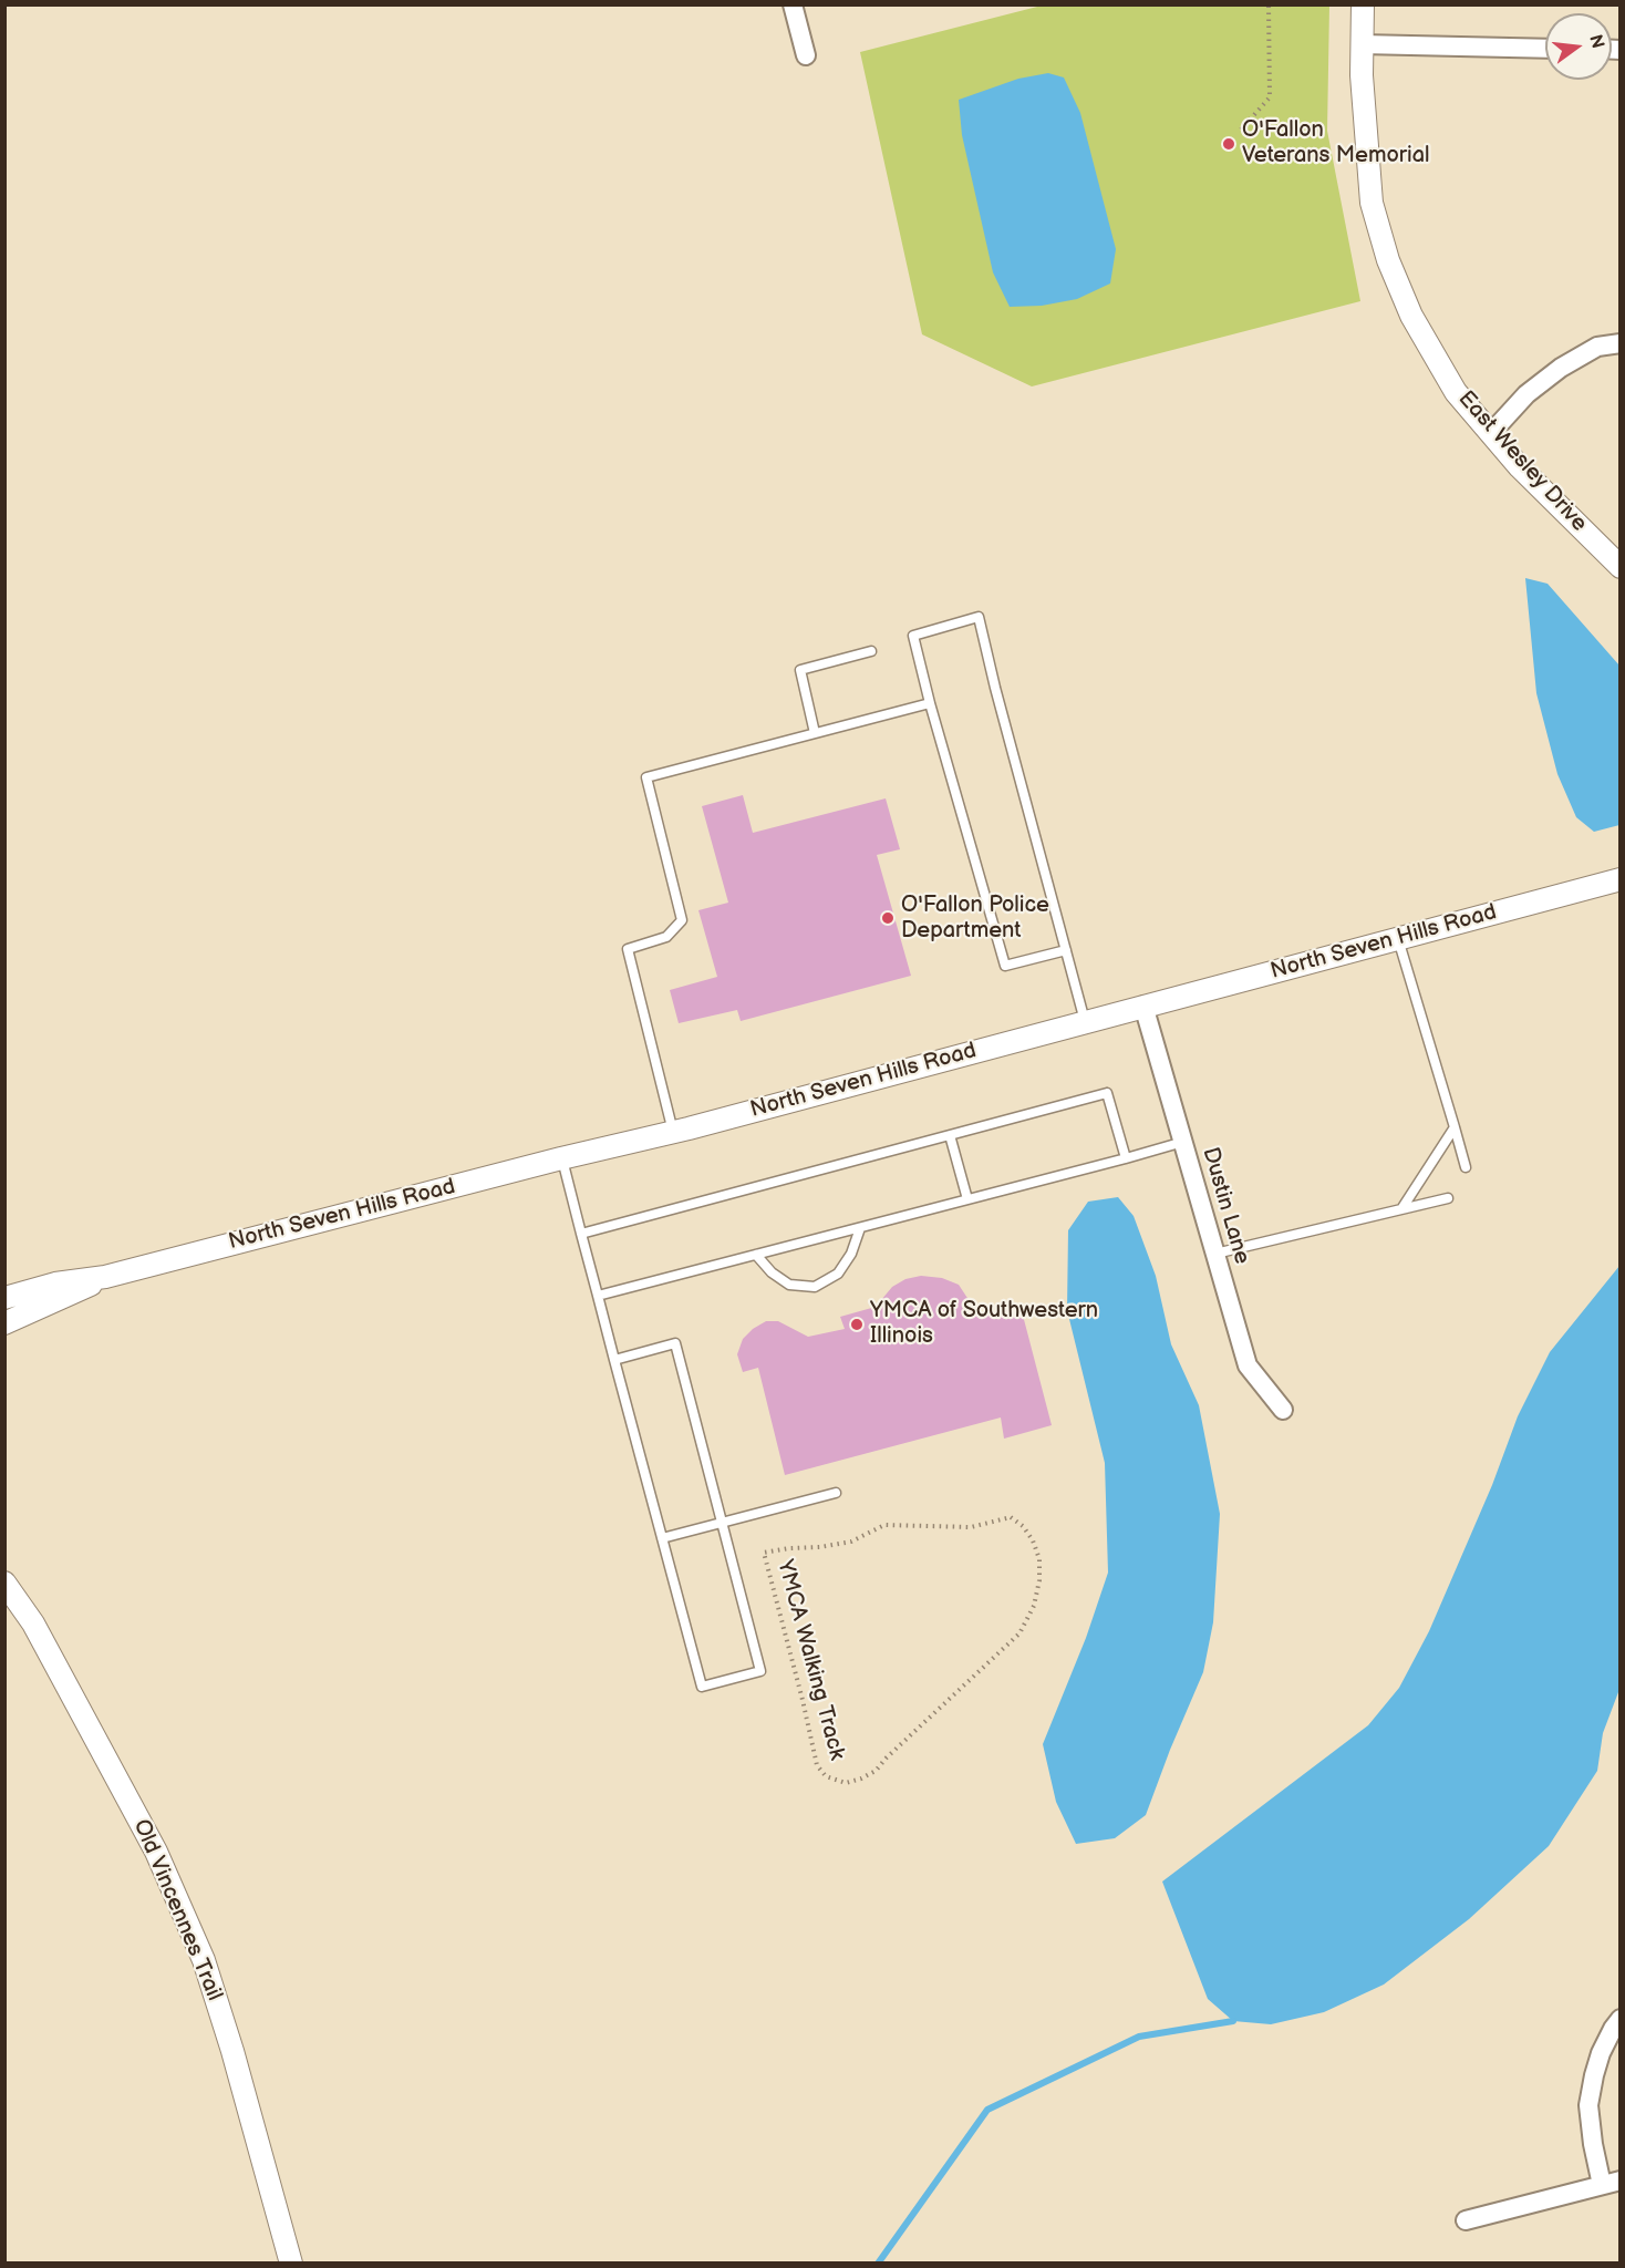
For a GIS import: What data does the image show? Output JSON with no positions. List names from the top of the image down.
{
  "streets": {
    "street": [
      "East Wesley Drive",
      "North Seven Hills Road",
      "Dustin Lane",
      "Old Vincennes Trail"
    ],
    "path": ["YMCA Walking Track"]
  },
  "crossings": [
    ["North Seven Hills Road", "Dustin Lane"]
  ],
  "places": ["O'Fallon Veterans Memorial", "O'Fallon Police Department", "YMCA of Southwestern Illinois"],
  "north": "right"
}
